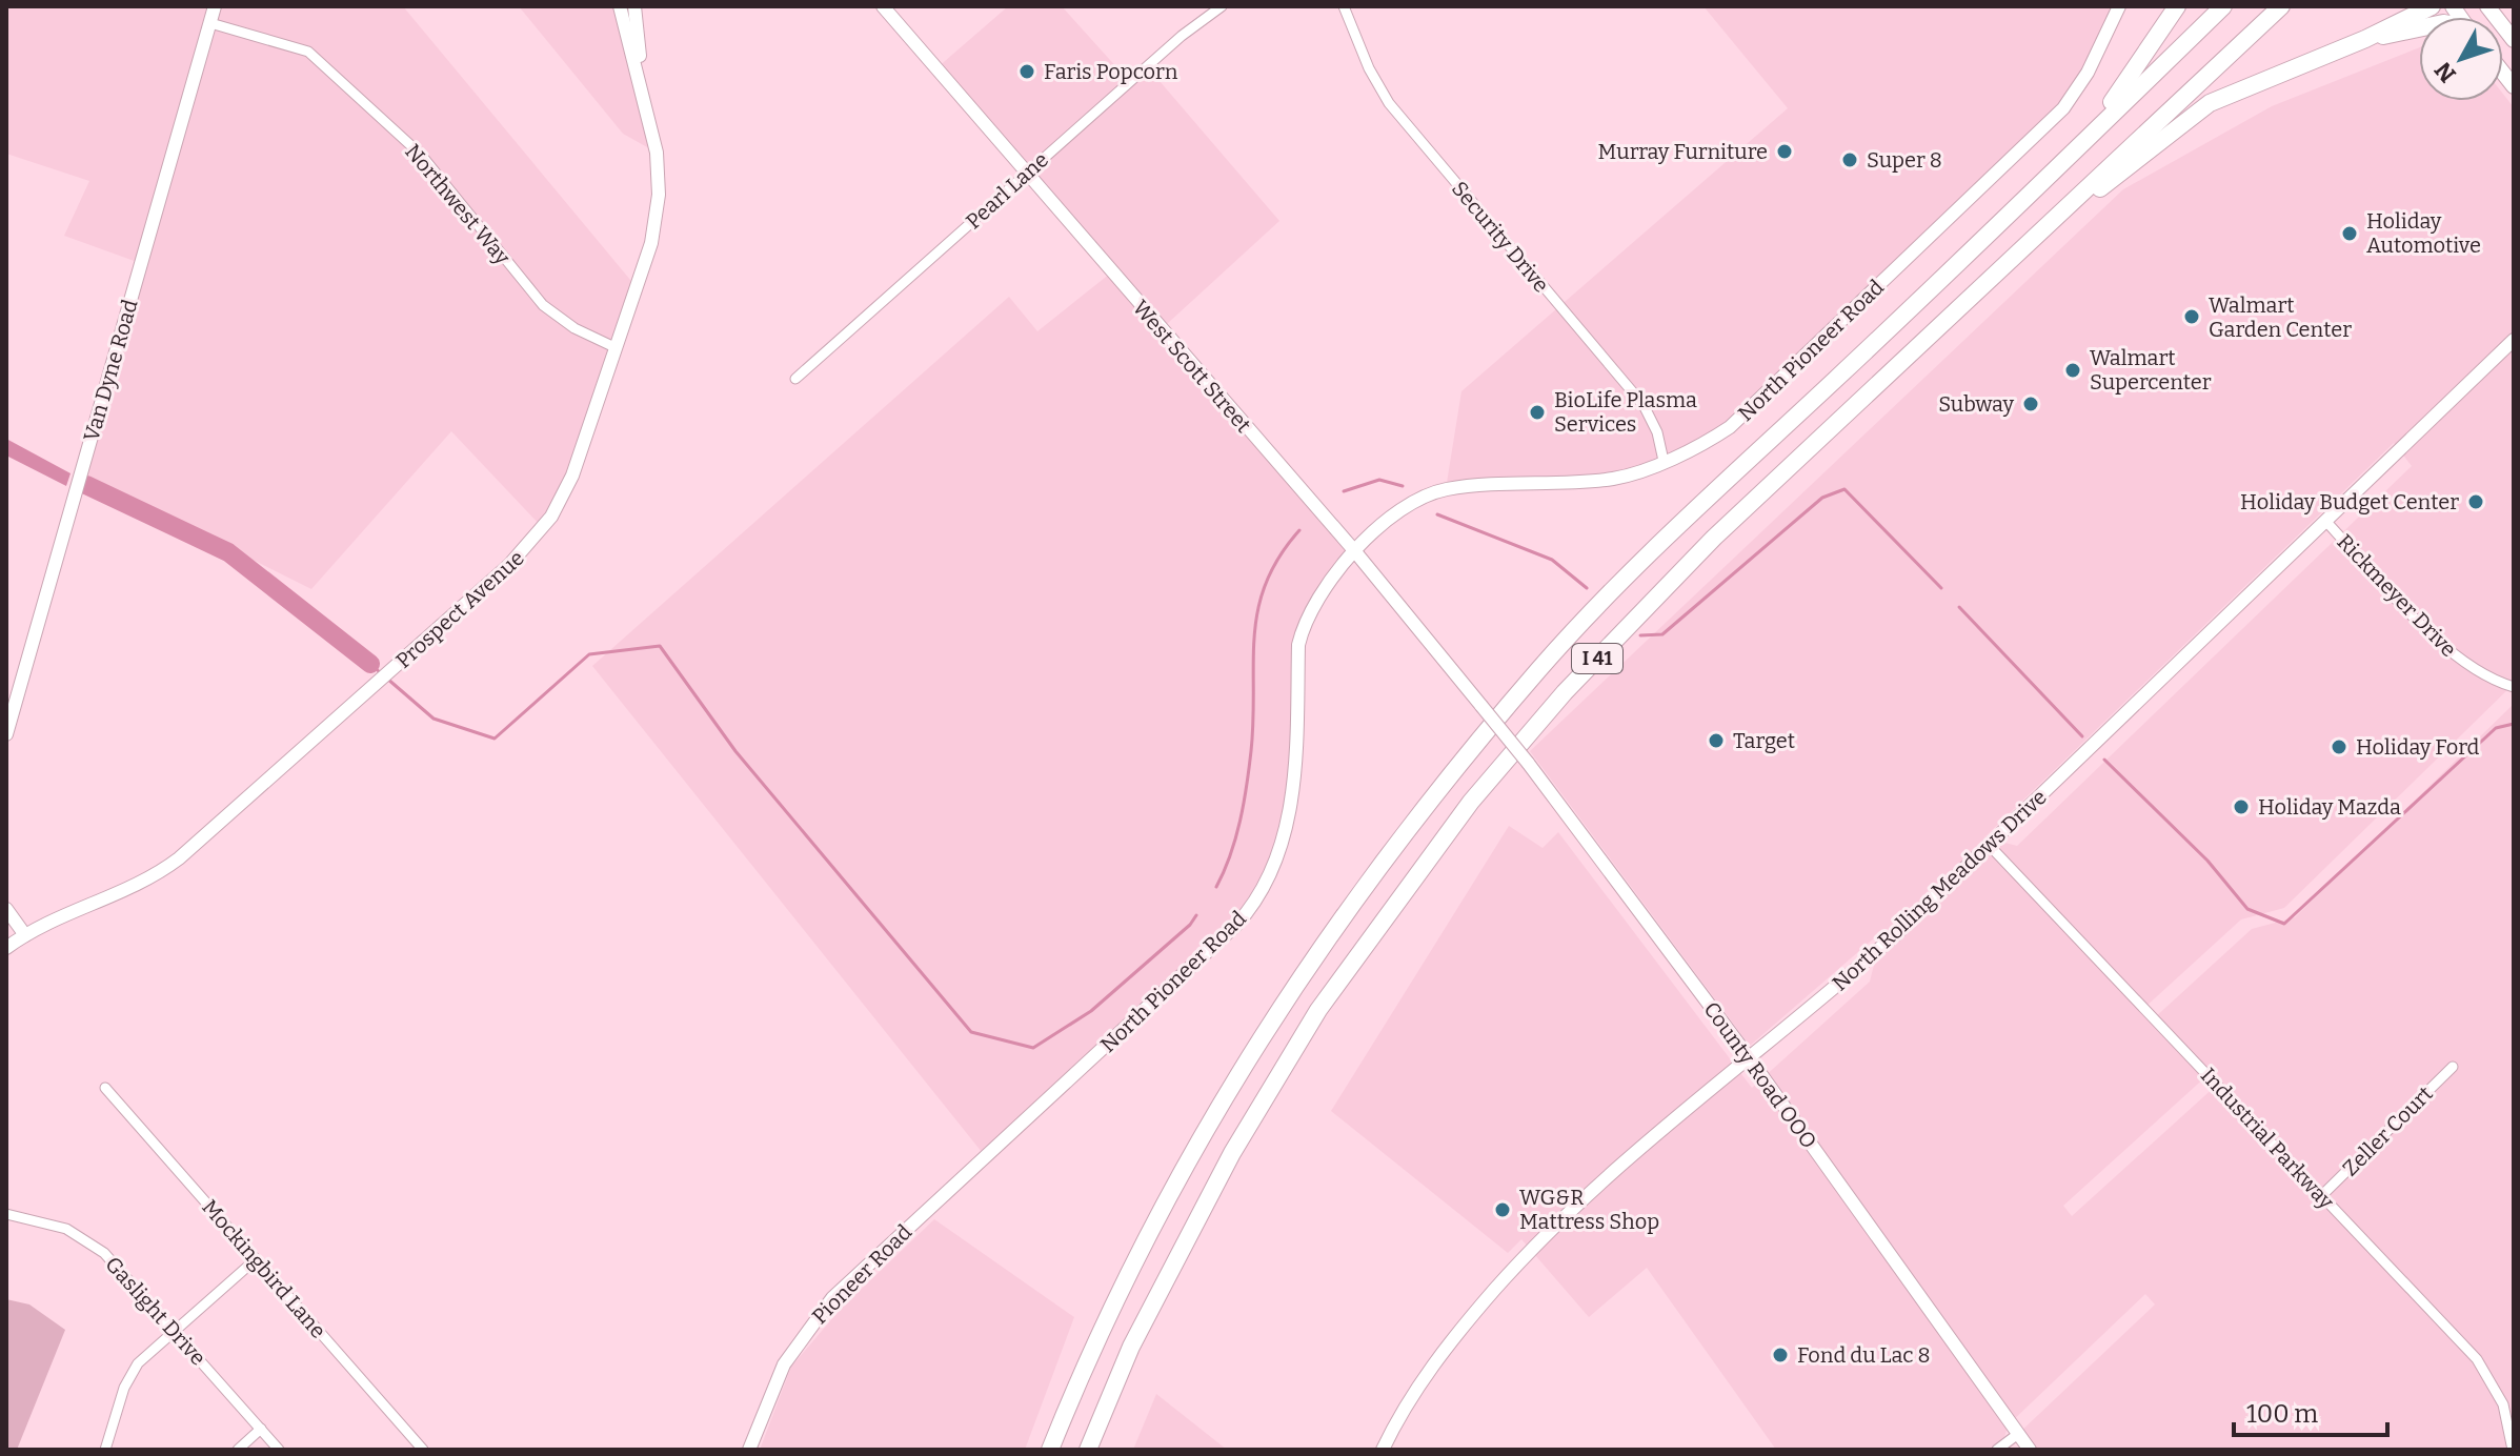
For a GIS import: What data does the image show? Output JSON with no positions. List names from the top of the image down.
{
  "streets": {
    "highway": ["I 41"],
    "main road": [
      "North Pioneer Road",
      "West Scott Street",
      "Van Dyne Road",
      "Prospect Avenue",
      "North Rolling Meadows Drive",
      "County Road OOO",
      "Pioneer Road"
    ],
    "street": [
      "Pearl Lane",
      "Northwest Way",
      "Security Drive",
      "Rickmeyer Drive",
      "Zeller Court",
      "Industrial Parkway",
      "Mockingbird Lane",
      "Gaslight Drive"
    ]
  },
  "crossings": [
    ["Pearl Lane", "West Scott Street"],
    ["Northwest Way", "Van Dyne Road"],
    ["Northwest Way", "Prospect Avenue"],
    ["Security Drive", "North Pioneer Road"],
    ["North Pioneer Road", "West Scott Street"],
    ["North Pioneer Road", "Pioneer Road"],
    ["West Scott Street", "County Road OOO"],
    ["Rickmeyer Drive", "North Rolling Meadows Drive"],
    ["North Rolling Meadows Drive", "County Road OOO"],
    ["North Rolling Meadows Drive", "Industrial Parkway"],
    ["Zeller Court", "Industrial Parkway"]
  ],
  "places": [
    "Faris Popcorn",
    "Murray Furniture",
    "Super 8",
    "Holiday Automotive",
    "Walmart Garden Center",
    "Walmart Supercenter",
    "Subway",
    "BioLife Plasma Services",
    "Holiday Budget Center",
    "Target",
    "Holiday Ford",
    "Holiday Mazda",
    "WG&R Mattress Shop",
    "Fond du Lac 8"
  ],
  "scale_bar": "100 m",
  "north": "bottom left"
}
